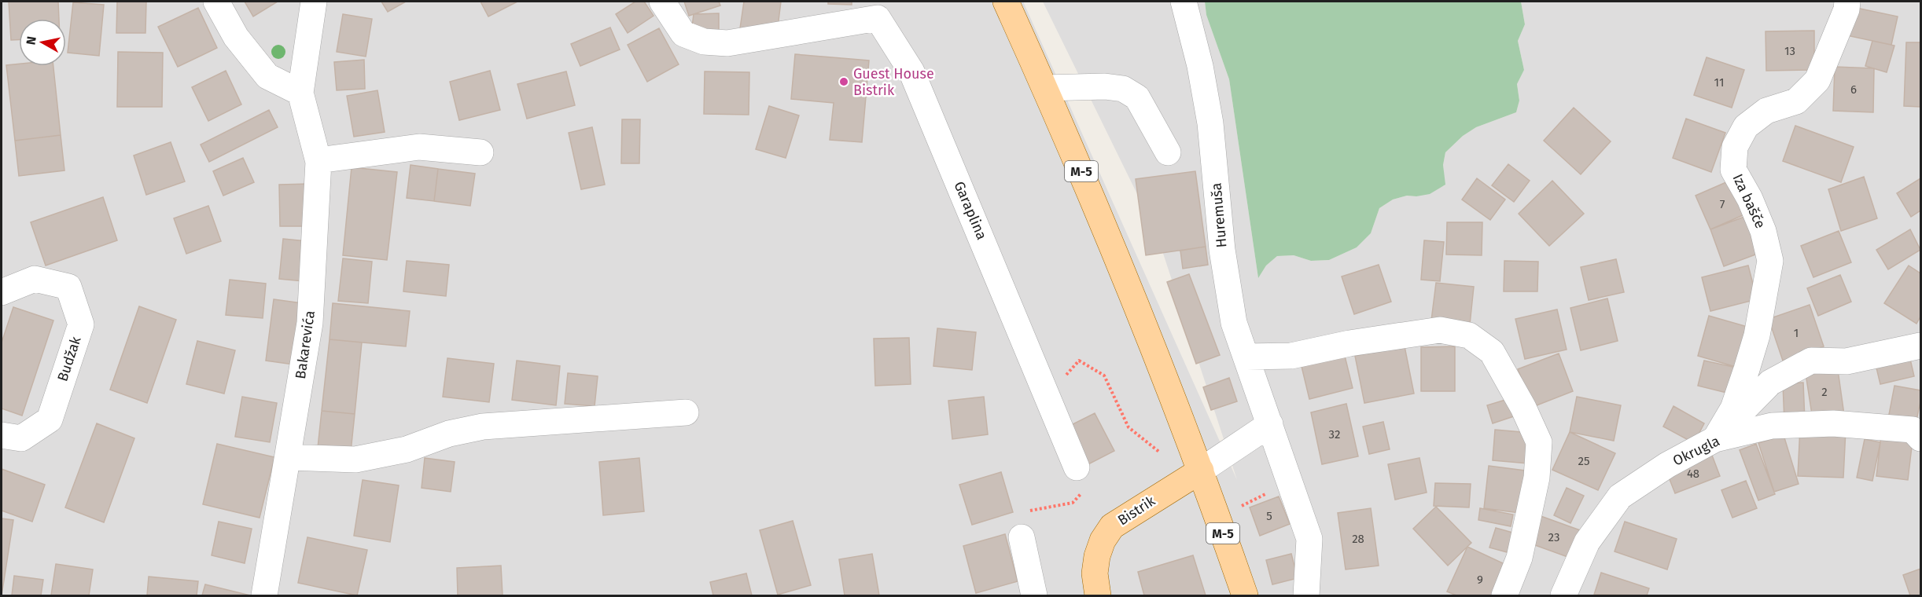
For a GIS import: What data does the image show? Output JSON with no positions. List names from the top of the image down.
{
  "streets": {
    "main road": ["M-5", "Bistrik"],
    "street": [
      "Iza bašče",
      "Garaplina",
      "Huremuša",
      "Bakarevića",
      "Budžak",
      "Okrugla"
    ]
  },
  "crossings": [
    ["M-5", "Bistrik"],
    ["Iza bašče", "Okrugla"]
  ],
  "places": ["Guest House Bistrik"],
  "house_numbers": [
    "13",
    "11",
    "6",
    "7",
    "1",
    "2",
    "32",
    "25",
    "48",
    "5",
    "23",
    "28",
    "9"
  ],
  "north": "left"
}
